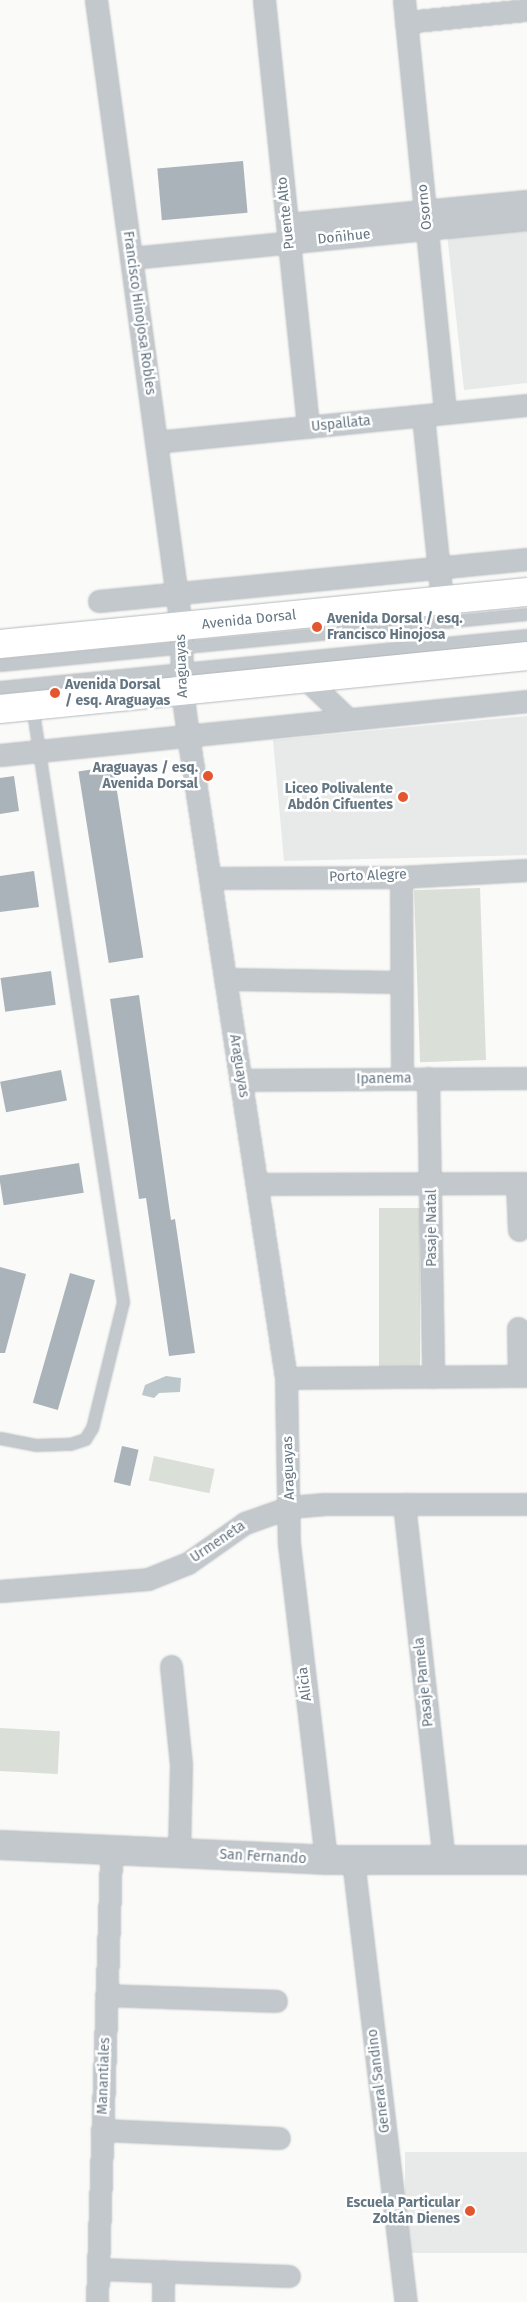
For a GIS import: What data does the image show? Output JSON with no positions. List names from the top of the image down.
{
  "streets": {
    "main road": ["Avenida Dorsal"],
    "street": [
      "Osorno",
      "Puente Alto",
      "Doñihue",
      "Francisco Hinojosa Robles",
      "Uspallata",
      "Araguayas",
      "Porto Alegre",
      "Ipanema",
      "Pasaje Natal",
      "Urmeneta",
      "Pasaje Pamela",
      "Alicia",
      "San Fernando",
      "Manantiales",
      "General Sandino"
    ]
  },
  "crossings": [
    ["Osorno", "Doñihue"],
    ["Osorno", "Uspallata"],
    ["Puente Alto", "Doñihue"],
    ["Puente Alto", "Uspallata"],
    ["Doñihue", "Francisco Hinojosa Robles"],
    ["Francisco Hinojosa Robles", "Uspallata"],
    ["Francisco Hinojosa Robles", "Avenida Dorsal"],
    ["Francisco Hinojosa Robles", "Araguayas"],
    ["Avenida Dorsal", "Araguayas"],
    ["Araguayas", "Porto Alegre"],
    ["Araguayas", "Ipanema"],
    ["Araguayas", "Urmeneta"],
    ["Araguayas", "Alicia"],
    ["Ipanema", "Pasaje Natal"],
    ["Urmeneta", "Pasaje Pamela"],
    ["Urmeneta", "Alicia"],
    ["Pasaje Pamela", "San Fernando"],
    ["Alicia", "San Fernando"],
    ["San Fernando", "Manantiales"],
    ["San Fernando", "General Sandino"]
  ],
  "places": [
    "Avenida Dorsal / esq. Francisco Hinojosa",
    "Avenida Dorsal / esq. Araguayas",
    "Araguayas / esq. Avenida Dorsal",
    "Liceo Polivalente Abdón Cifuentes",
    "Escuela Particular Zoltán Dienes"
  ]
}
